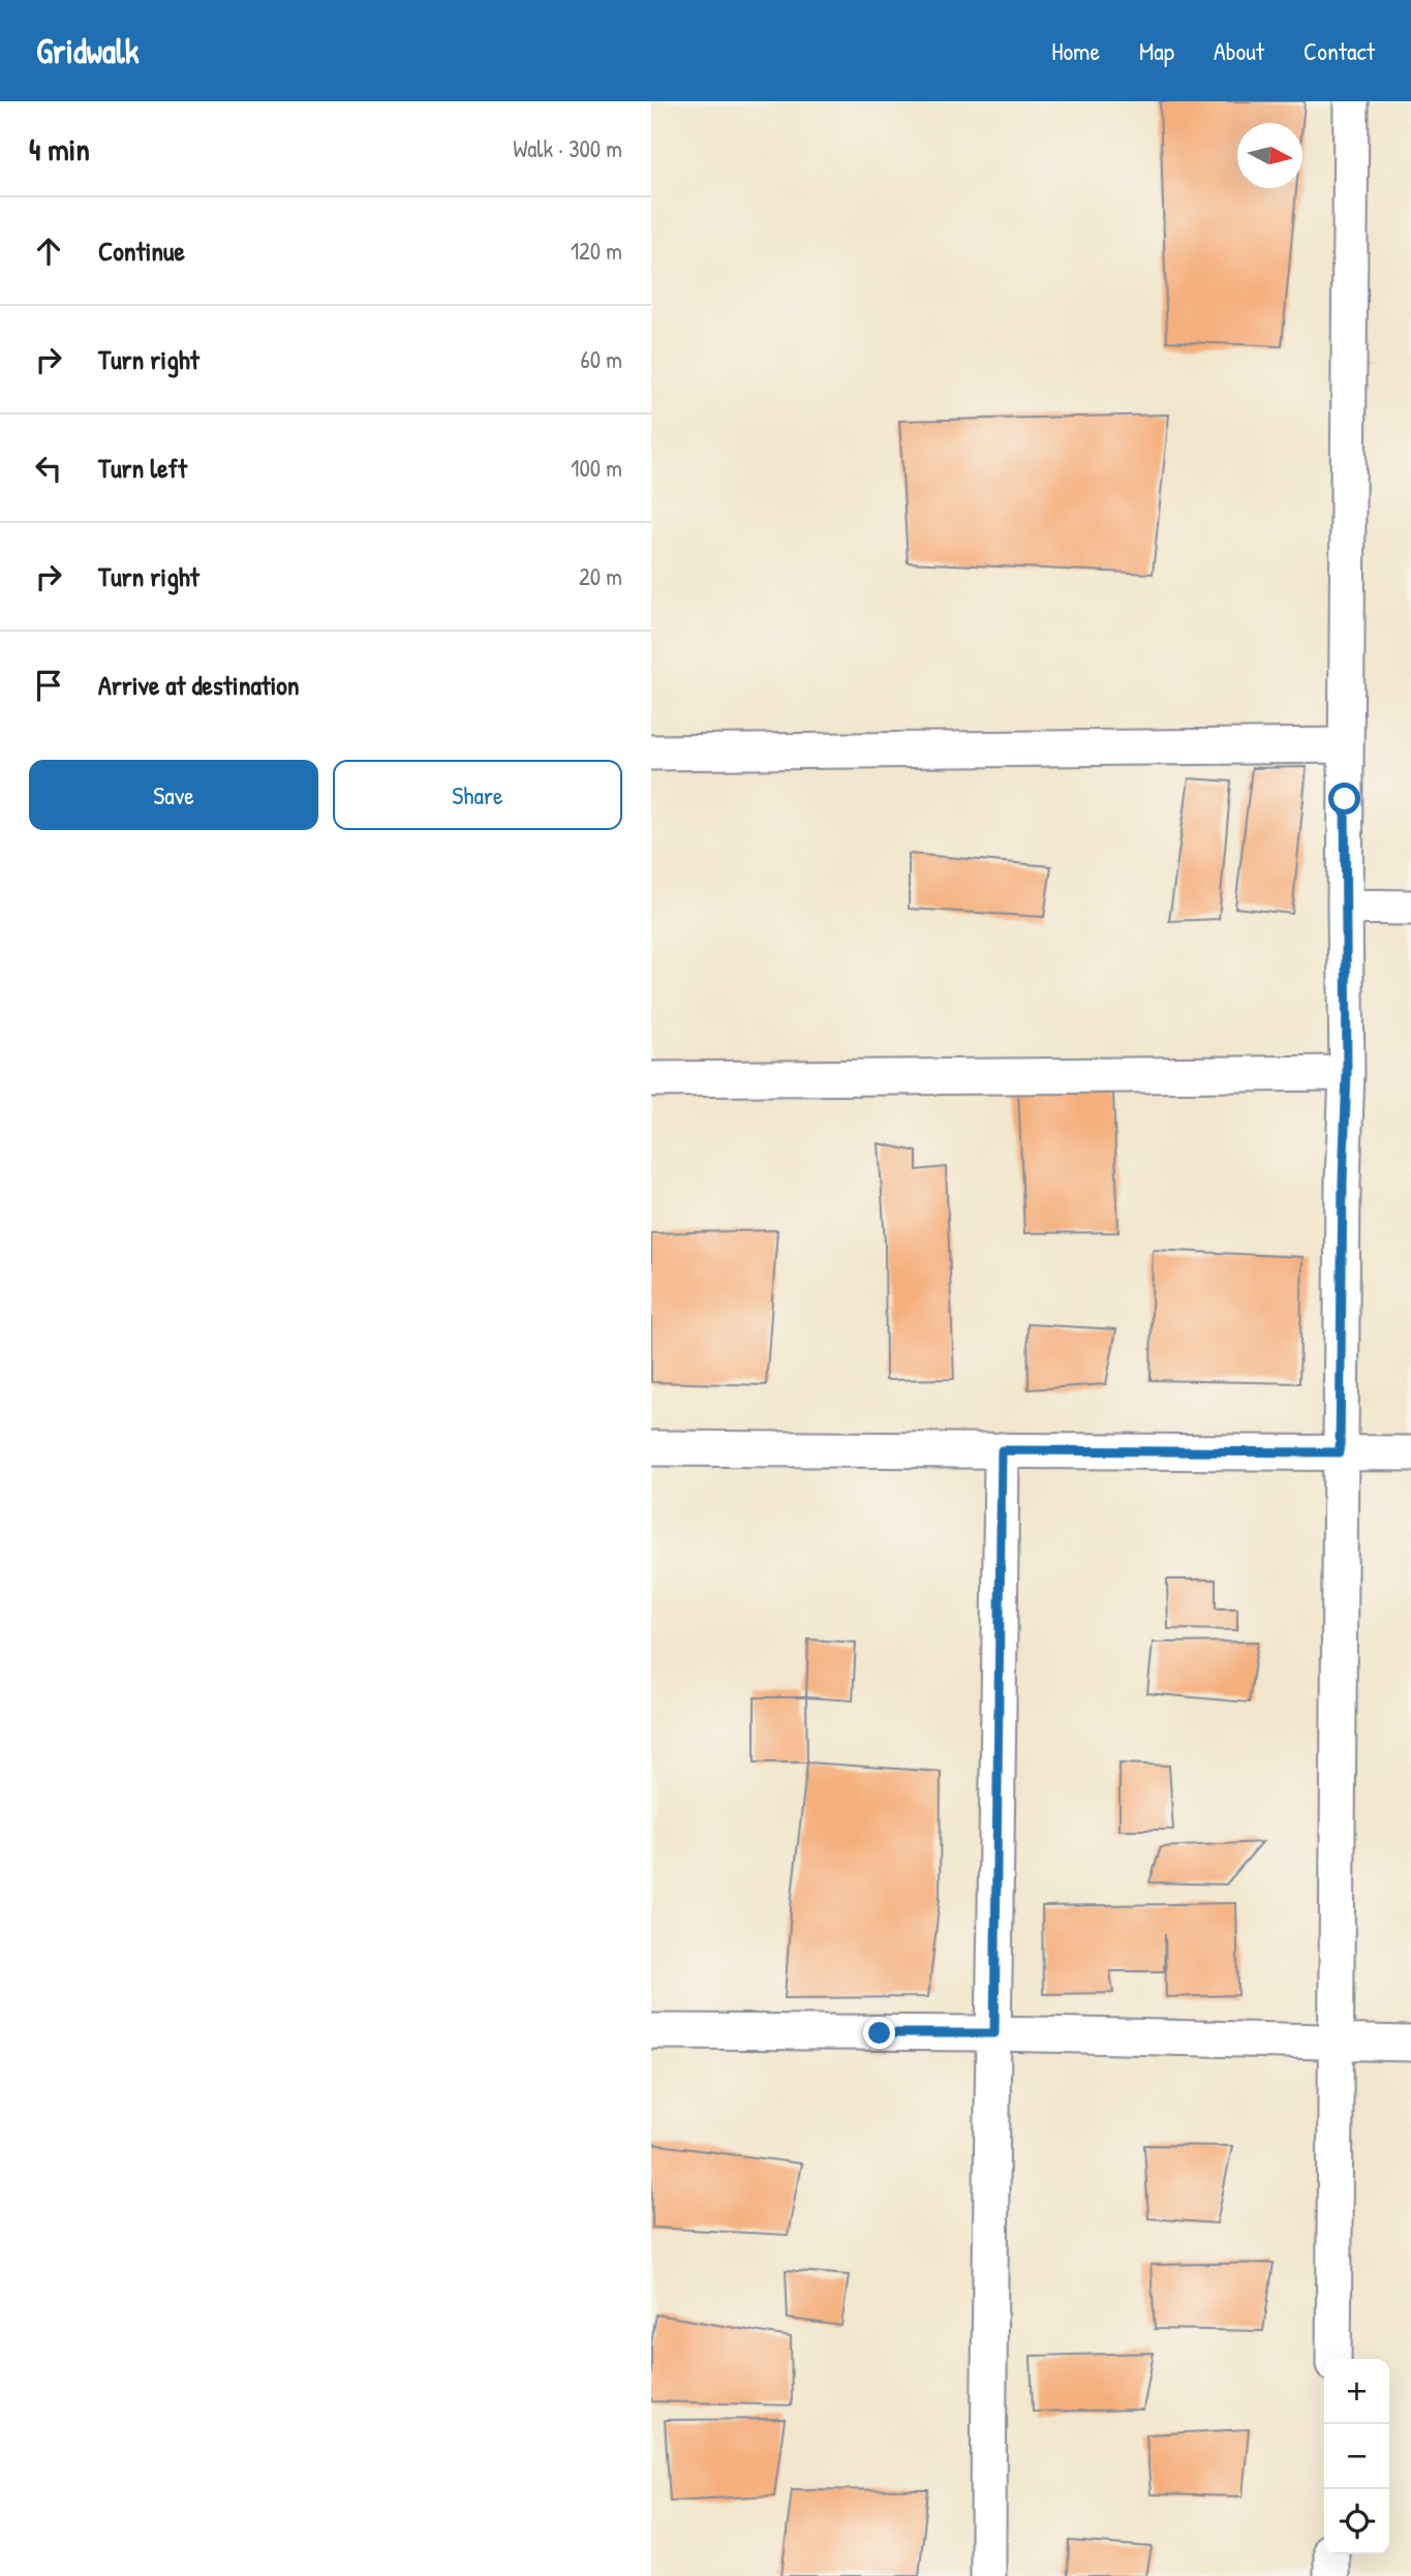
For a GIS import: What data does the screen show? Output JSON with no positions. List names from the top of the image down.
{
  "north": "right",
  "page": {
    "header": "Gridwalk",
    "nav": [
      "Home",
      "Map",
      "About",
      "Contact"
    ],
    "heading": ["4 min", "Walk · 300 m"],
    "list": [
      ["Continue", "120 m"],
      ["Turn right", "60 m"],
      ["Turn left", "100 m"],
      ["Turn right", "20 m"],
      "Arrive at destination"
    ],
    "buttons": ["Save", "Share"],
    "map_buttons": ["+", "−"]
  }
}
